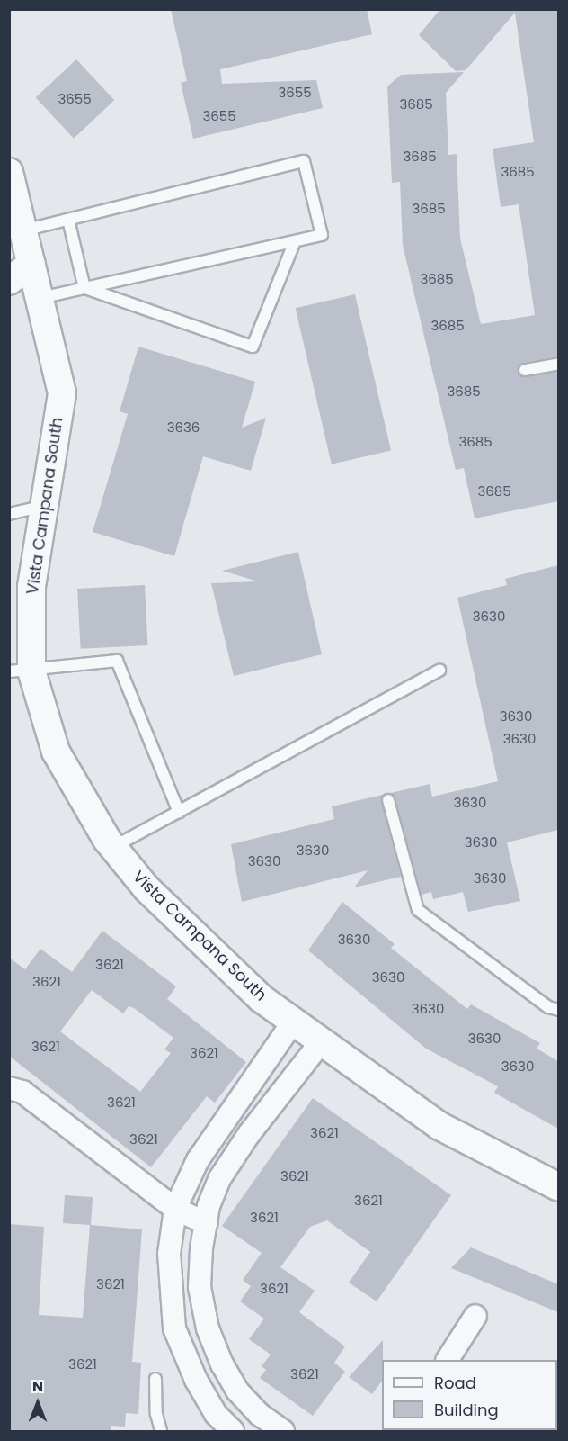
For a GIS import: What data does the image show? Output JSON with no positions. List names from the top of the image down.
{
  "streets": {
    "street": ["Vista Campana South"]
  },
  "house_numbers": [
    "3655",
    "3655",
    "3685",
    "3655",
    "3685",
    "3685",
    "3685",
    "3685",
    "3685",
    "3685",
    "3636",
    "3685",
    "3685",
    "3630",
    "3630",
    "3630",
    "3630",
    "3630",
    "3630",
    "3630",
    "3630",
    "3630",
    "3621",
    "3630",
    "3621",
    "3630",
    "3630",
    "3621",
    "3621",
    "3630",
    "3621",
    "3621",
    "3621",
    "3621",
    "3621",
    "3621",
    "3621",
    "3621",
    "3621",
    "3621"
  ],
  "legend": ["Road", "Building"],
  "north": "top"
}
